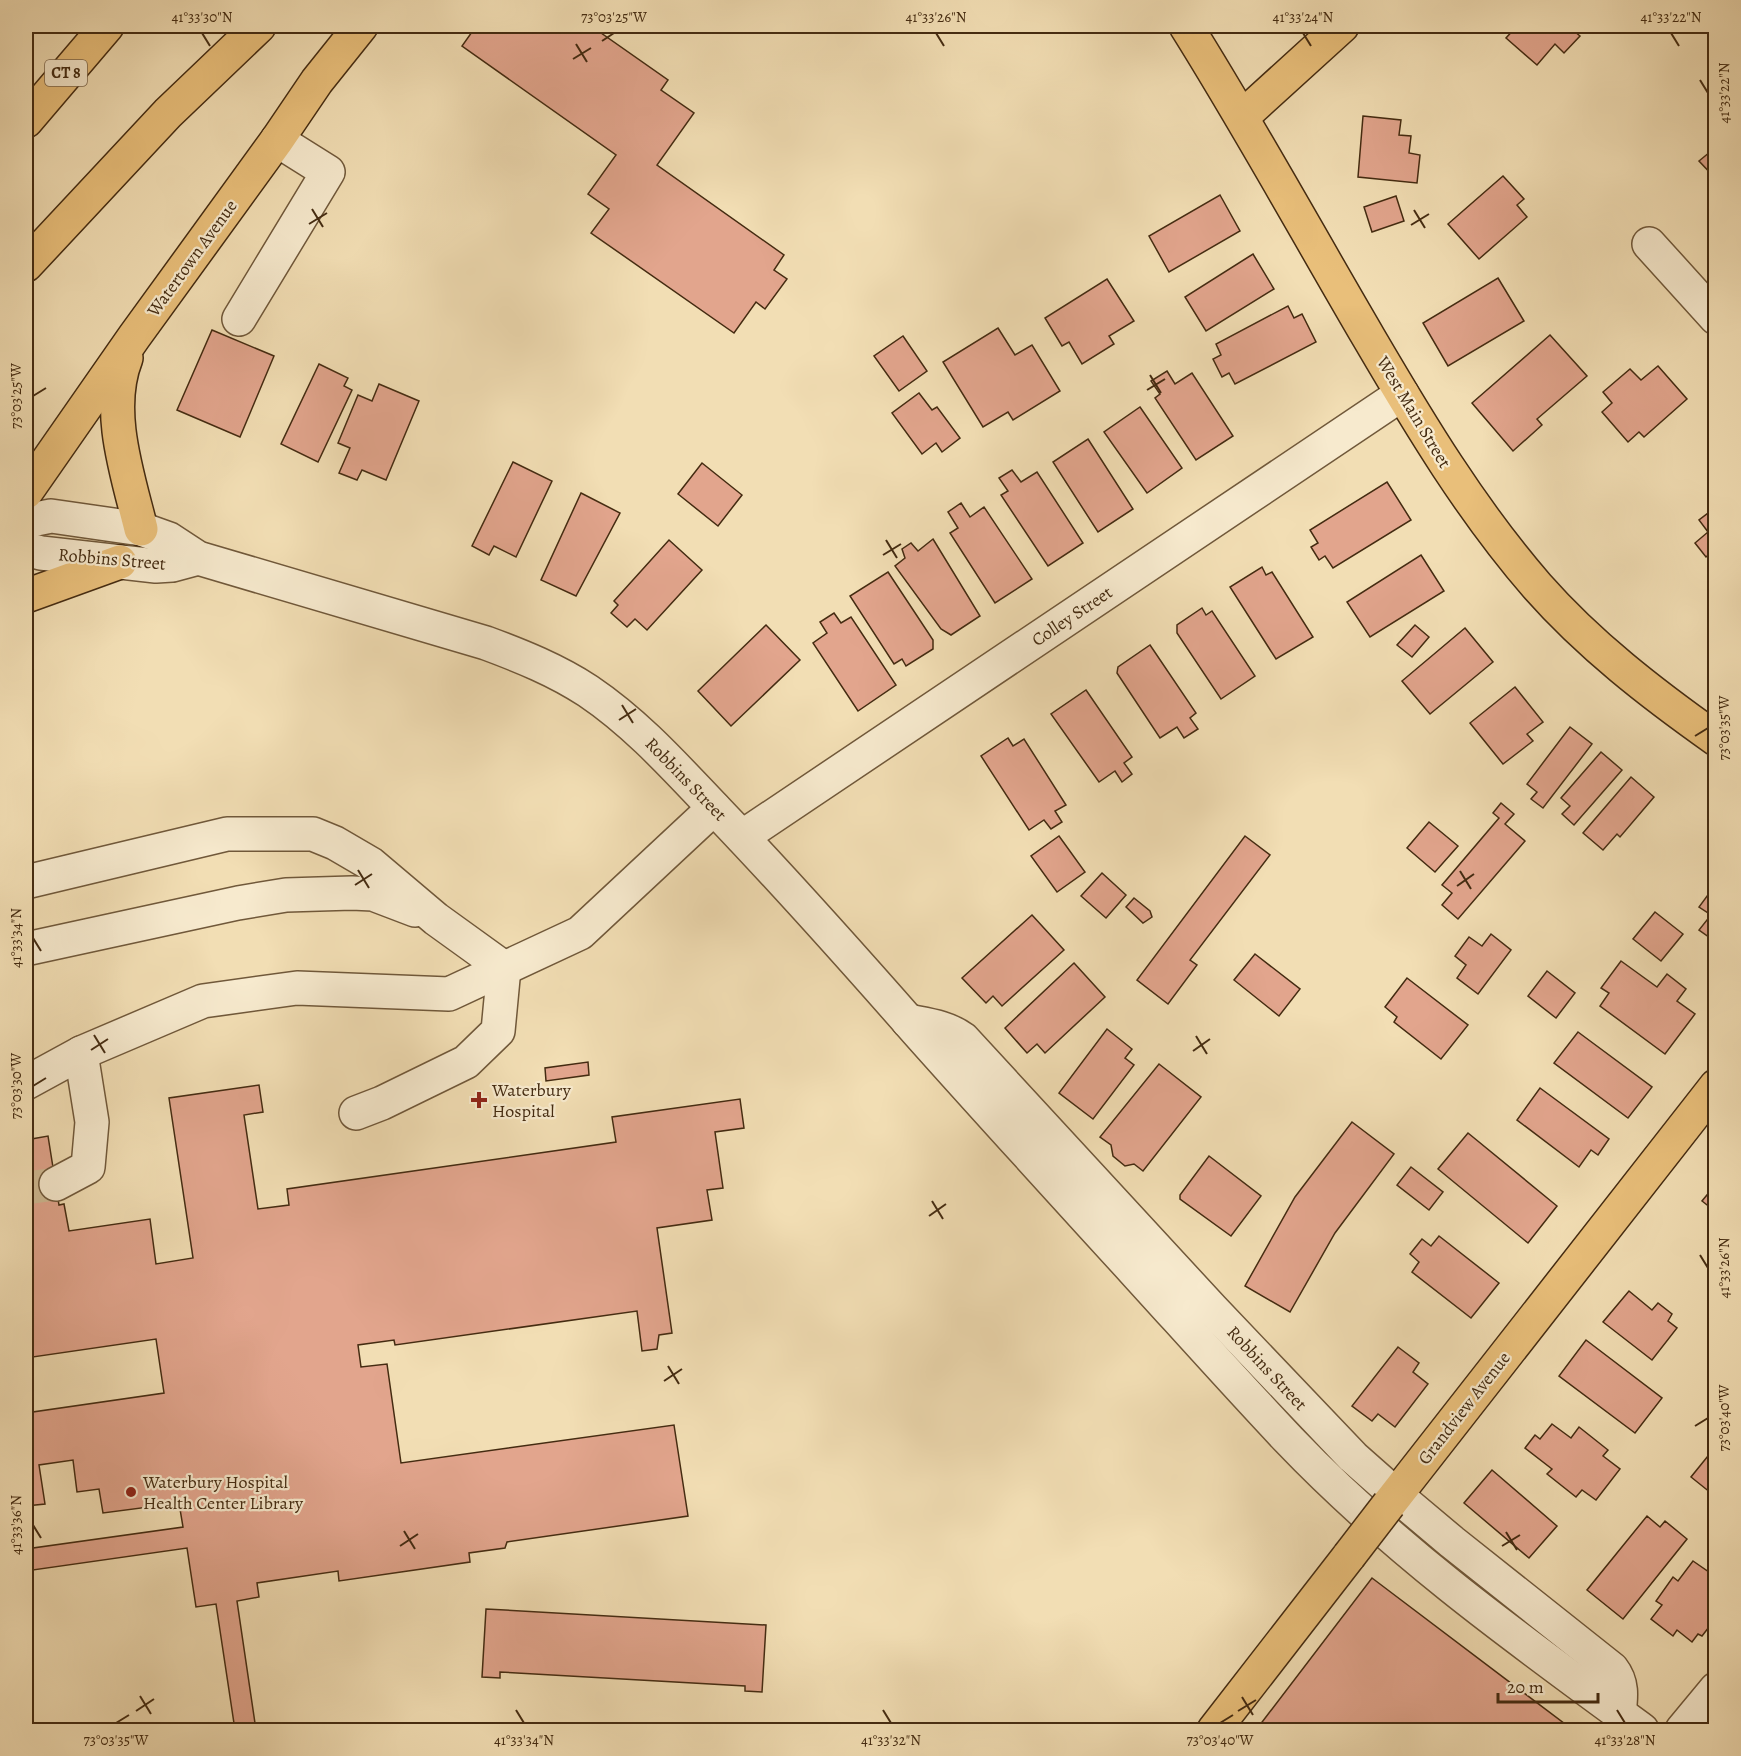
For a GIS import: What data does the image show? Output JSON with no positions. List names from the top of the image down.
{
  "streets": {
    "main road": [
      "CT 8",
      "Watertown Avenue",
      "West Main Street",
      "Grandview Avenue"
    ],
    "street": ["Robbins Street", "Colley Street"]
  },
  "crossings": [
    ["West Main Street", "Colley Street"],
    ["Robbins Street", "Colley Street"],
    ["Robbins Street", "Grandview Avenue"]
  ],
  "places": {
    "health": ["Waterbury Hospital"],
    "other": ["Waterbury Hospital Health Center Library"]
  },
  "scale_bar": "20 m",
  "coordinates": [
    "41°33'30\"N",
    "73°03'25\"W",
    "41°33'26\"N",
    "41°33'24\"N",
    "41°33'22\"N",
    "73°03'35\"W",
    "41°33'34\"N",
    "73°03'30\"W",
    "73°03'40\"W",
    "41°33'36\"N",
    "41°33'32\"N",
    "41°33'28\"N"
  ]
}
